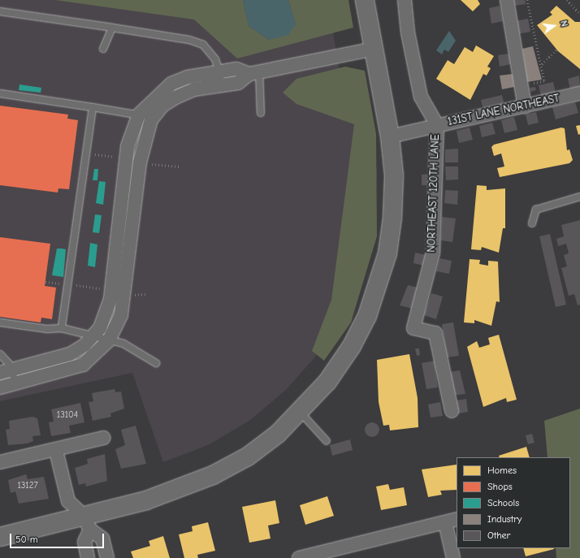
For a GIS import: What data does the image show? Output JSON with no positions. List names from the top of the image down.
{
  "streets": {
    "street": ["131ST LANE NORTHEAST", "NORTHEAST 120TH LANE"]
  },
  "crossings": [
    ["131ST LANE NORTHEAST", "NORTHEAST 120TH LANE"]
  ],
  "house_numbers": ["13104", "13127"],
  "legend": [
    "Homes",
    "Shops",
    "Schools",
    "Industry",
    "Other"
  ],
  "scale_bar": "50 m",
  "north": "right"
}
